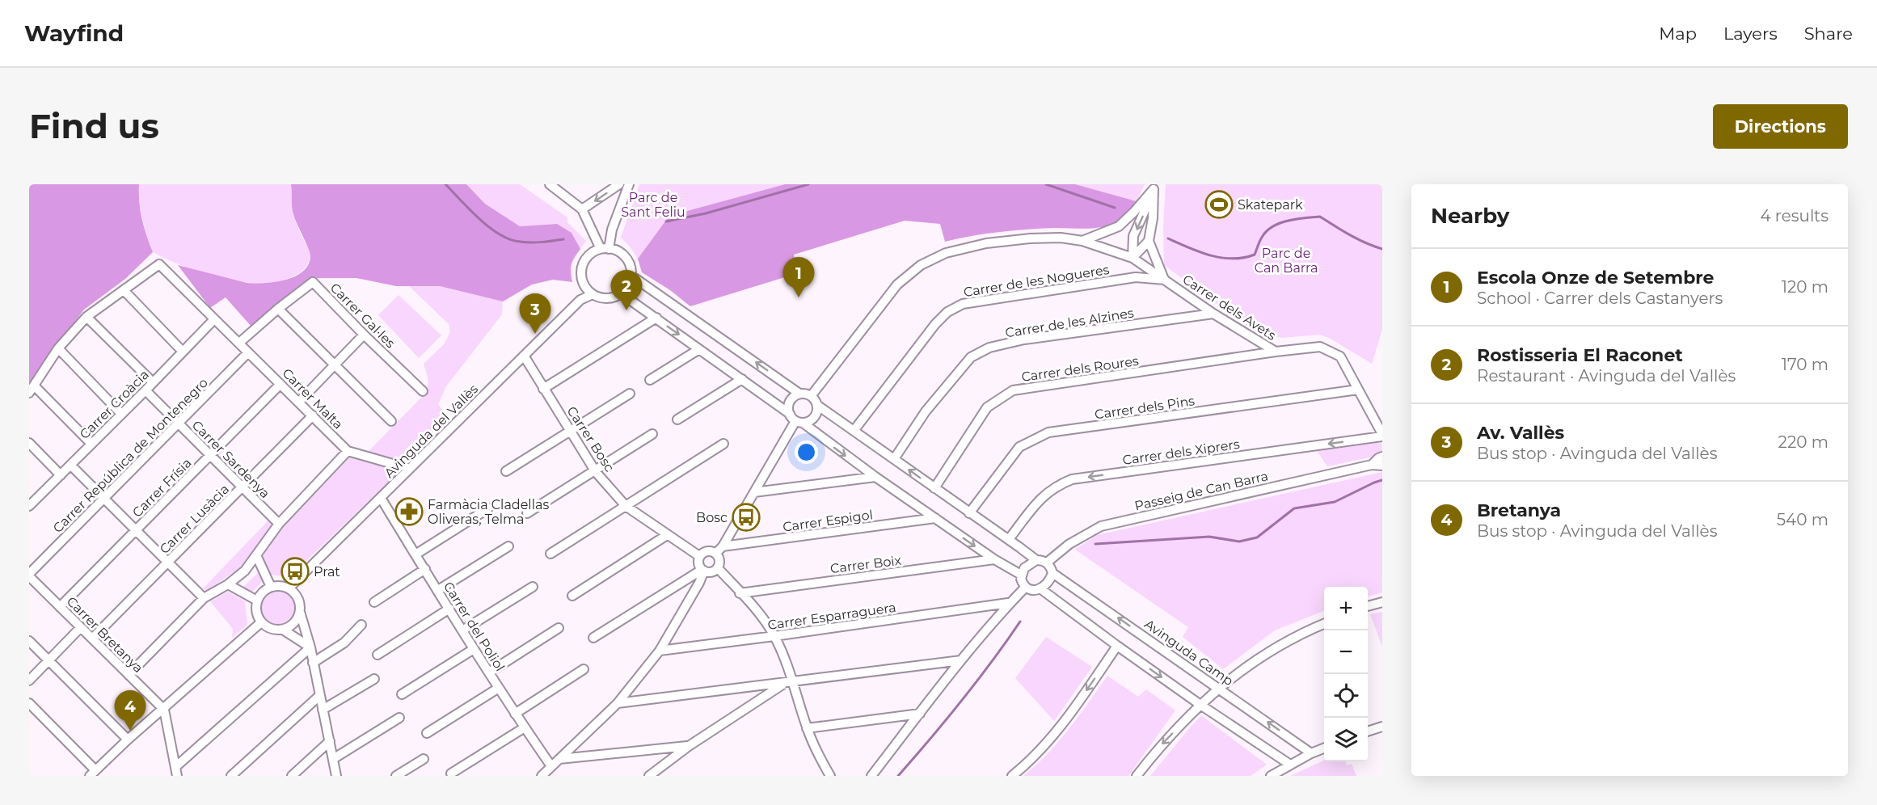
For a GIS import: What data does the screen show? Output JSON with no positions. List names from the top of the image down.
{
  "streets": {
    "street": [
      "Carrer de les Nogueres",
      "Carrer dels Avets",
      "Carrer Gal·les",
      "Carrer de les Alzines",
      "Carrer dels Roures",
      "Carrer Malta",
      "Carrer Croàcia",
      "Carrer dels Pins",
      "Avinguda del Vallès",
      "Carrer Bosc",
      "Carrer dels Xiprers",
      "Carrer República de Montenegro",
      "Carrer Sardenya",
      "Carrer Frísia",
      "Passeig de Can Barra",
      "Carrer Lusàcia",
      "Carrer Espigol",
      "Carrer Boix",
      "Carrer Esparraguera",
      "Carrer del Poliol",
      "Carrer Bretanya",
      "Avinguda Camp"
    ]
  },
  "crossings": [
    ["Carrer de les Nogueres", "Carrer dels Avets"],
    ["Carrer dels Avets", "Carrer de les Alzines"],
    ["Carrer dels Avets", "Carrer dels Roures"],
    ["Carrer dels Avets", "Carrer dels Pins"],
    ["Carrer dels Avets", "Carrer dels Xiprers"],
    ["Carrer Gal·les", "Carrer Malta"],
    ["Carrer Malta", "Carrer Croàcia"],
    ["Carrer Malta", "Avinguda del Vallès"],
    ["Carrer Malta", "Carrer República de Montenegro"],
    ["Carrer Malta", "Carrer Frísia"],
    ["Carrer Malta", "Carrer Lusàcia"],
    ["Carrer Croàcia", "Carrer Sardenya"],
    ["Avinguda del Vallès", "Carrer Bosc"],
    ["Avinguda del Vallès", "Carrer del Poliol"],
    ["Carrer República de Montenegro", "Carrer Sardenya"],
    ["Carrer República de Montenegro", "Carrer Bretanya"],
    ["Carrer Sardenya", "Carrer Frísia"],
    ["Carrer Sardenya", "Carrer Lusàcia"],
    ["Carrer Frísia", "Carrer Bretanya"],
    ["Passeig de Can Barra", "Avinguda Camp"],
    ["Carrer Lusàcia", "Carrer Bretanya"]
  ],
  "one_way": ["Carrer dels Xiprers"],
  "parks": ["Parc de Sant Feliu", "Parc de Can Barra"],
  "places": {
    "sports": ["Skatepark"],
    "pharmacy": ["Farmàcia Cladellas Oliveras, Telma"],
    "bus stop": ["Bosc", "Prat"]
  },
  "page": {
    "header": "Wayfind",
    "nav": ["Map", "Layers", "Share"],
    "buttons": "Directions",
    "title": "Find us",
    "heading": ["Nearby", "4 results"],
    "list": [
      {
        "mark": "1",
        "name": "Escola Onze de Setembre",
        "note": "School · Carrer dels Castanyers",
        "value": "120 m"
      },
      {
        "mark": "2",
        "name": "Rostisseria El Raconet",
        "note": "Restaurant · Avinguda del Vallès",
        "value": "170 m"
      },
      {
        "mark": "3",
        "name": "Av. Vallès",
        "note": "Bus stop · Avinguda del Vallès",
        "value": "220 m"
      },
      {
        "mark": "4",
        "name": "Bretanya",
        "note": "Bus stop · Avinguda del Vallès",
        "value": "540 m"
      }
    ],
    "pins": [
      "1",
      "2",
      "3",
      "4"
    ],
    "map_buttons": ["+", "−"]
  }
}
